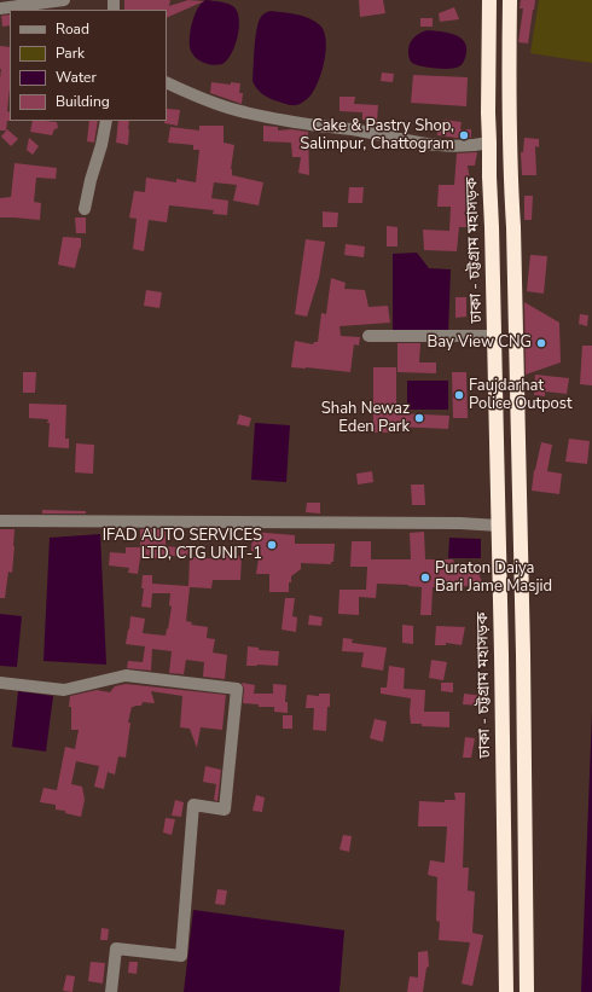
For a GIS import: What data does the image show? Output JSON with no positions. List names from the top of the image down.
{
  "streets": {
    "highway": ["ঢাকা - চট্টগ্রাম মহাসড়ক"]
  },
  "places": [
    "Cake & Pastry Shop, Salimpur, Chattogram",
    "Bay View CNG",
    "Faujdarhat Police Outpost",
    "Shah Newaz Eden Park",
    "IFAD AUTO SERVICES LTD, CTG UNIT-1",
    "Puraton Daiya Bari Jame Masjid"
  ],
  "legend": [
    "Road",
    "Park",
    "Water",
    "Building"
  ]
}
